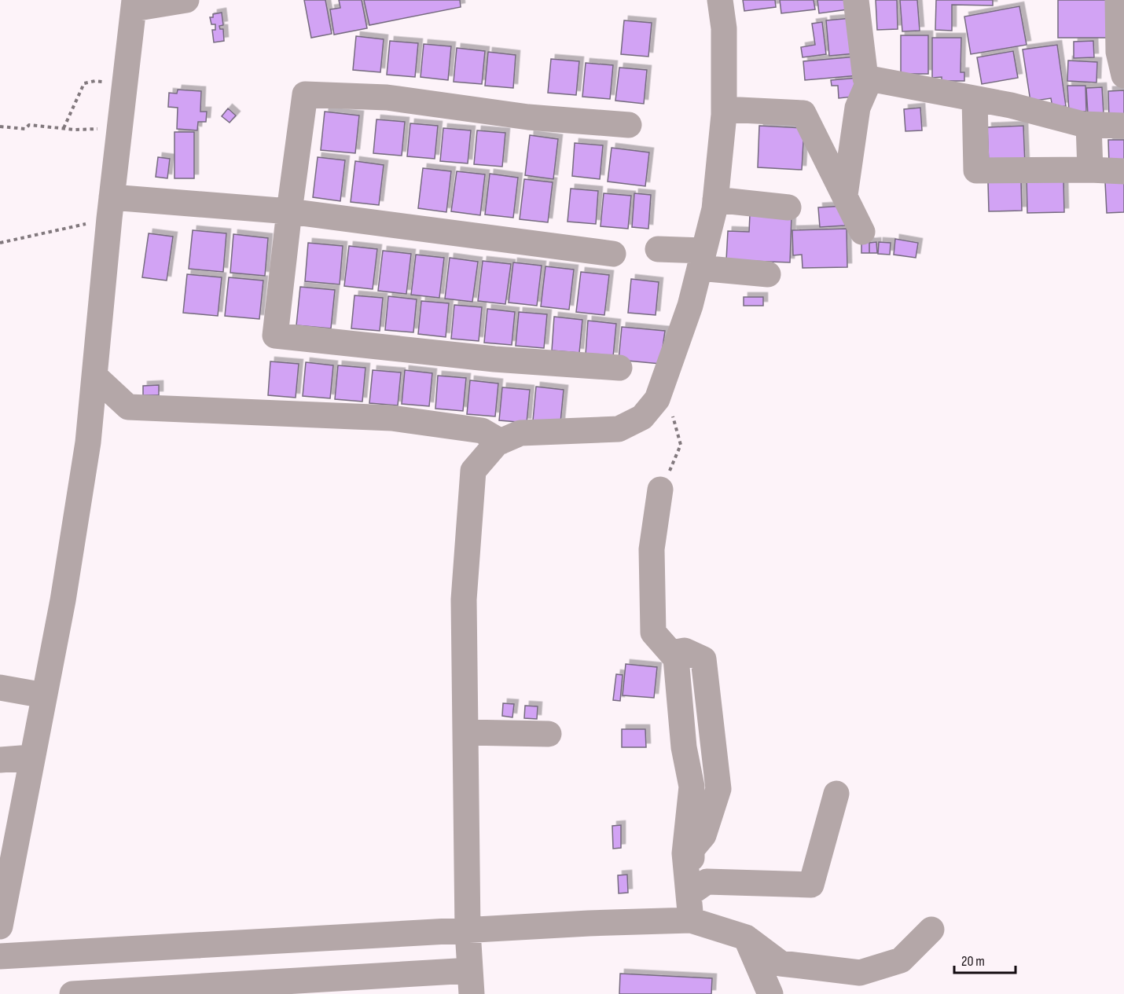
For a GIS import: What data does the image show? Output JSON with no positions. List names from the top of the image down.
{
  "scale_bar": "20 m"
}
